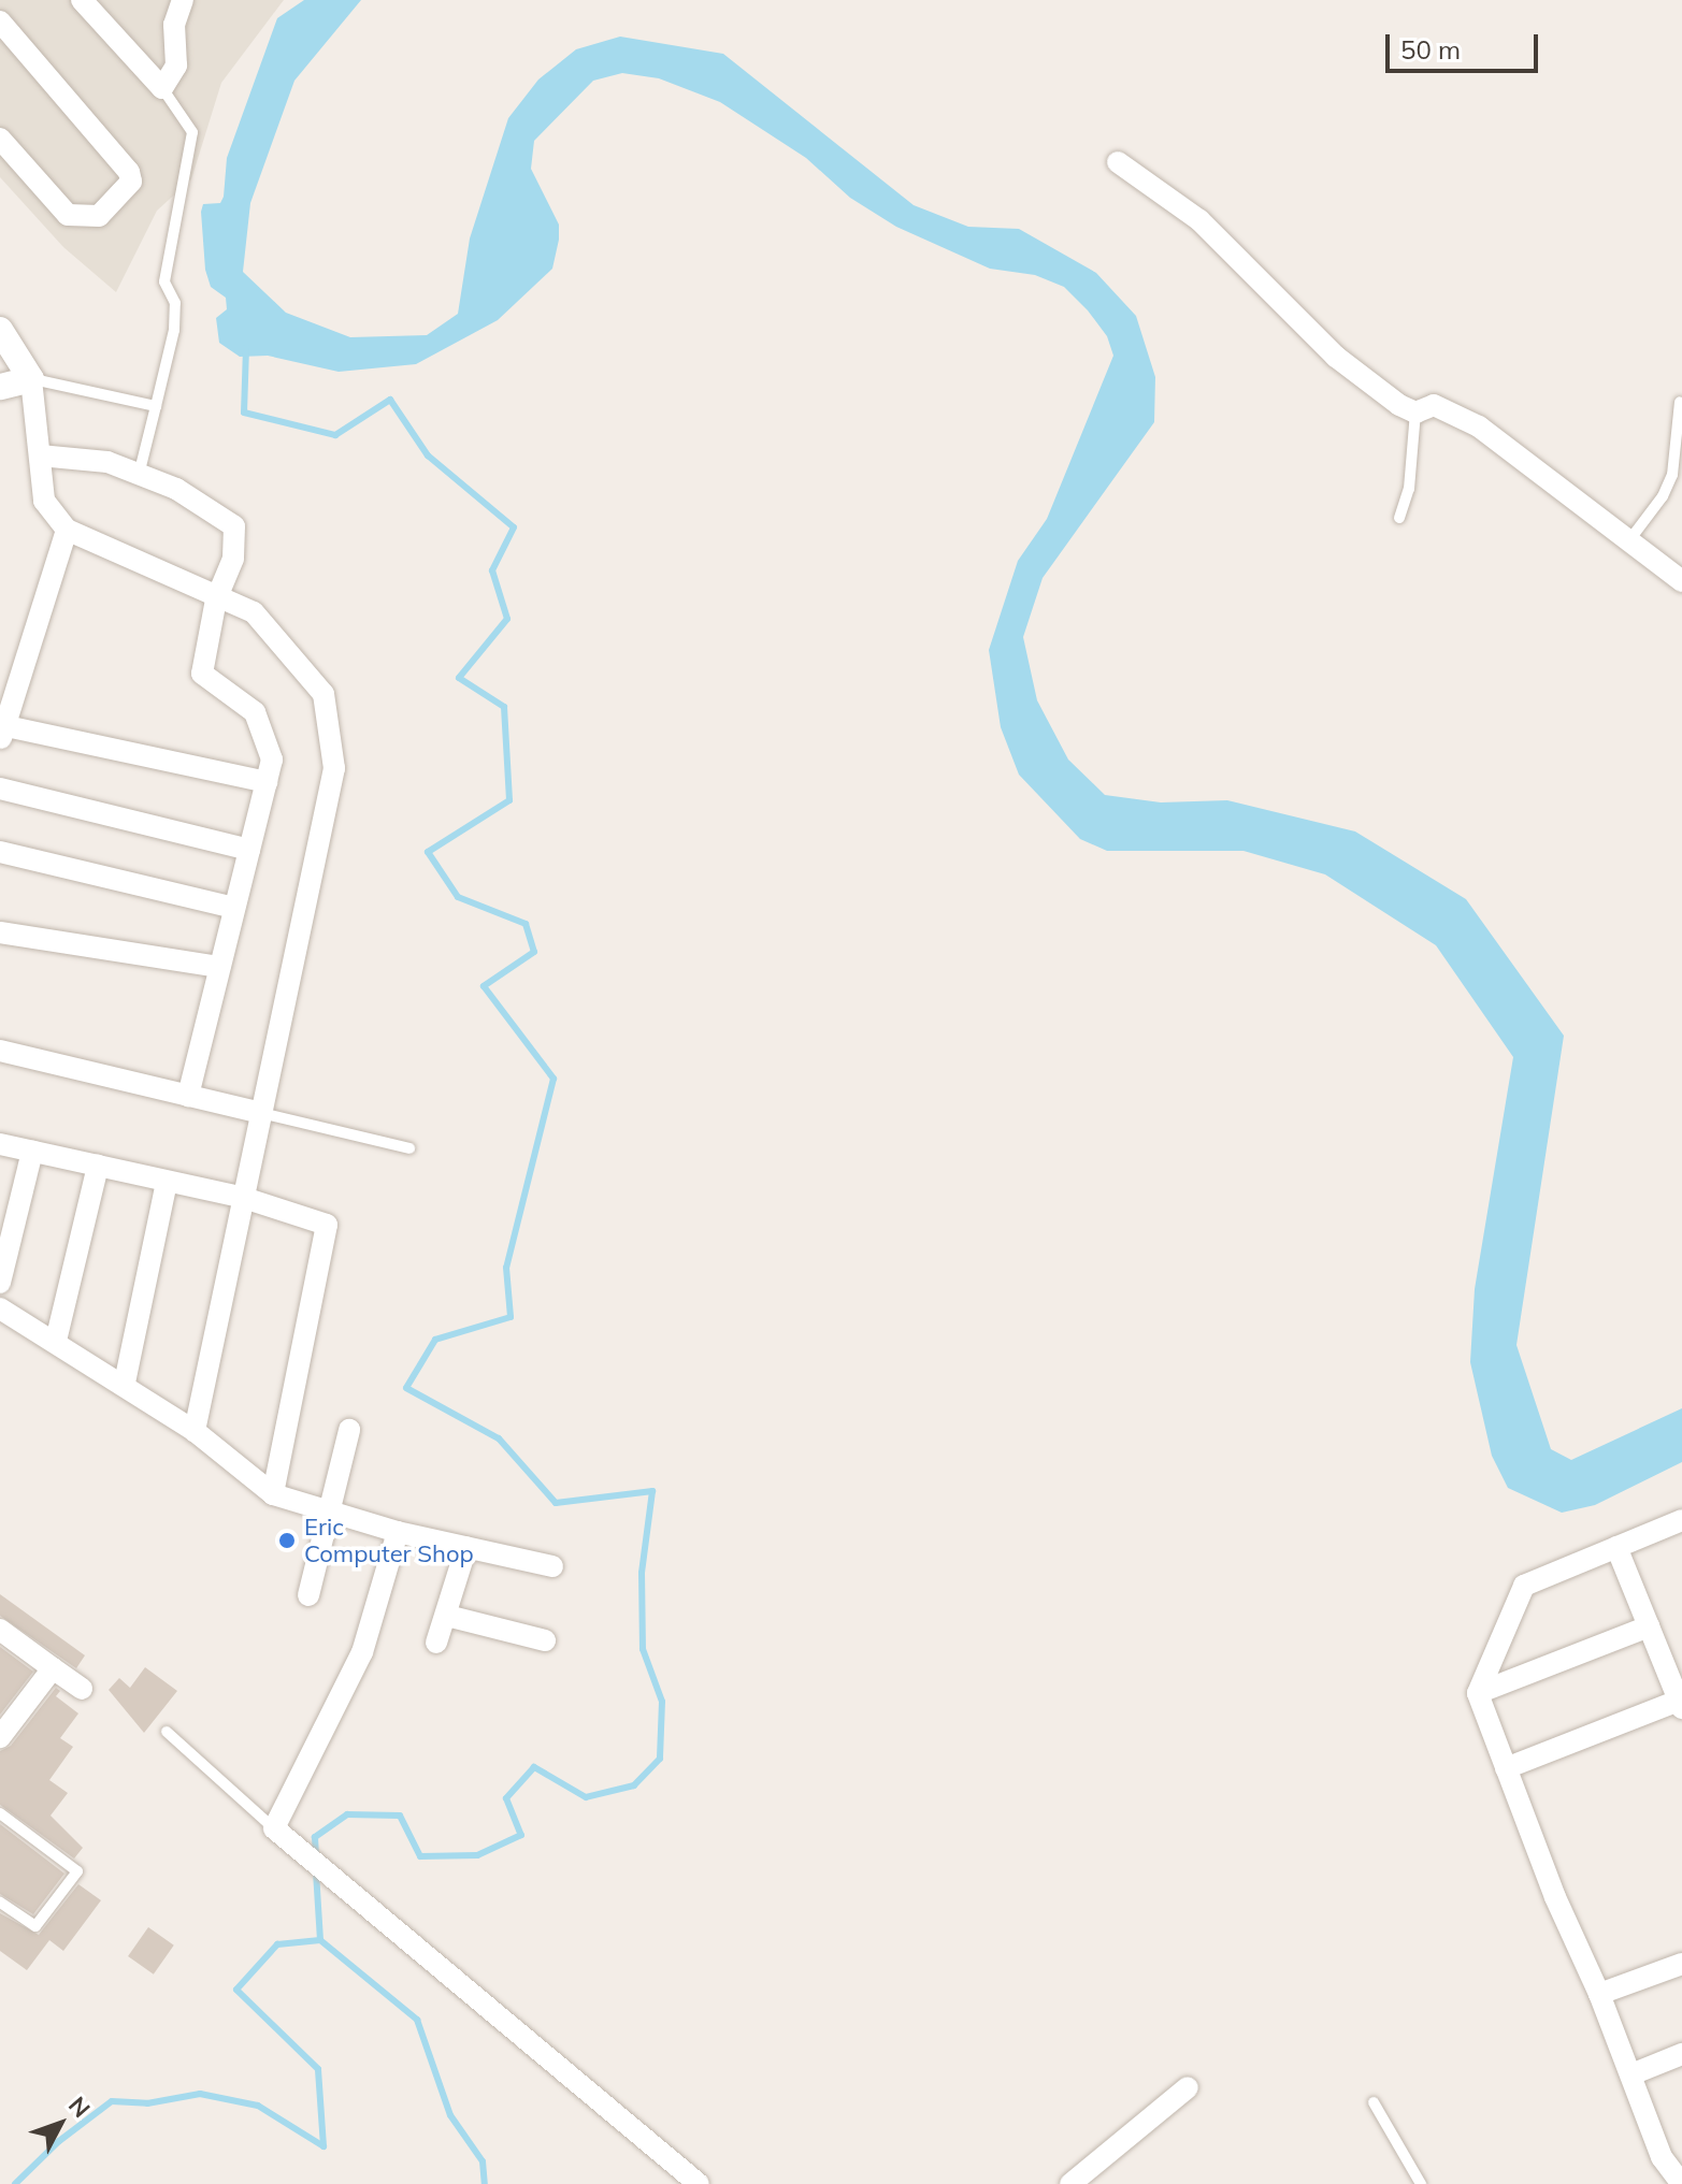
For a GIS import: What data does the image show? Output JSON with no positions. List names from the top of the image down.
{
  "places": ["Eric Computer Shop"],
  "scale_bar": "50 m",
  "north": "top right"
}
